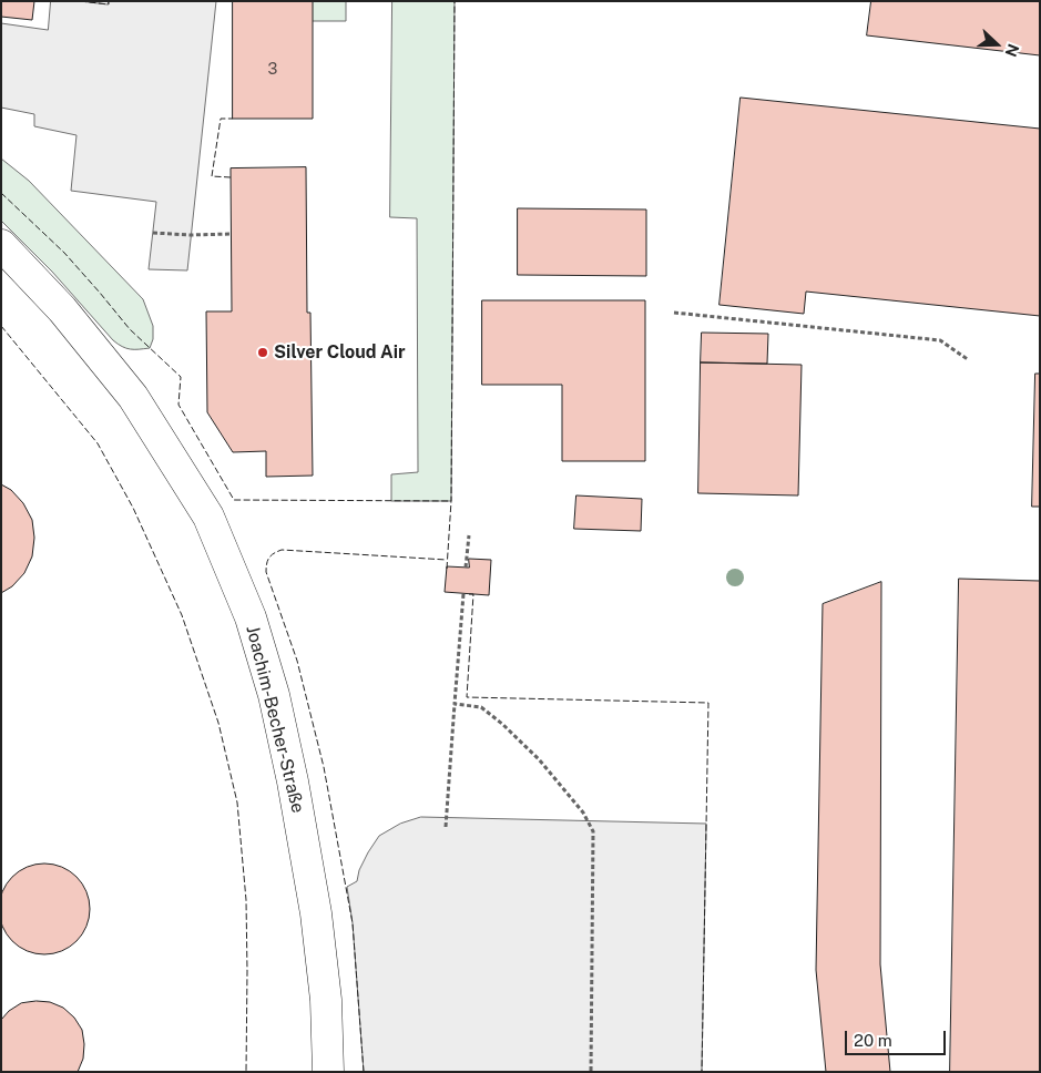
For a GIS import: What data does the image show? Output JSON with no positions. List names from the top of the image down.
{
  "streets": {
    "street": ["Joachim-Becher-Straße"]
  },
  "places": ["Silver Cloud Air"],
  "house_numbers": ["3"],
  "scale_bar": "20 m",
  "north": "right"
}
